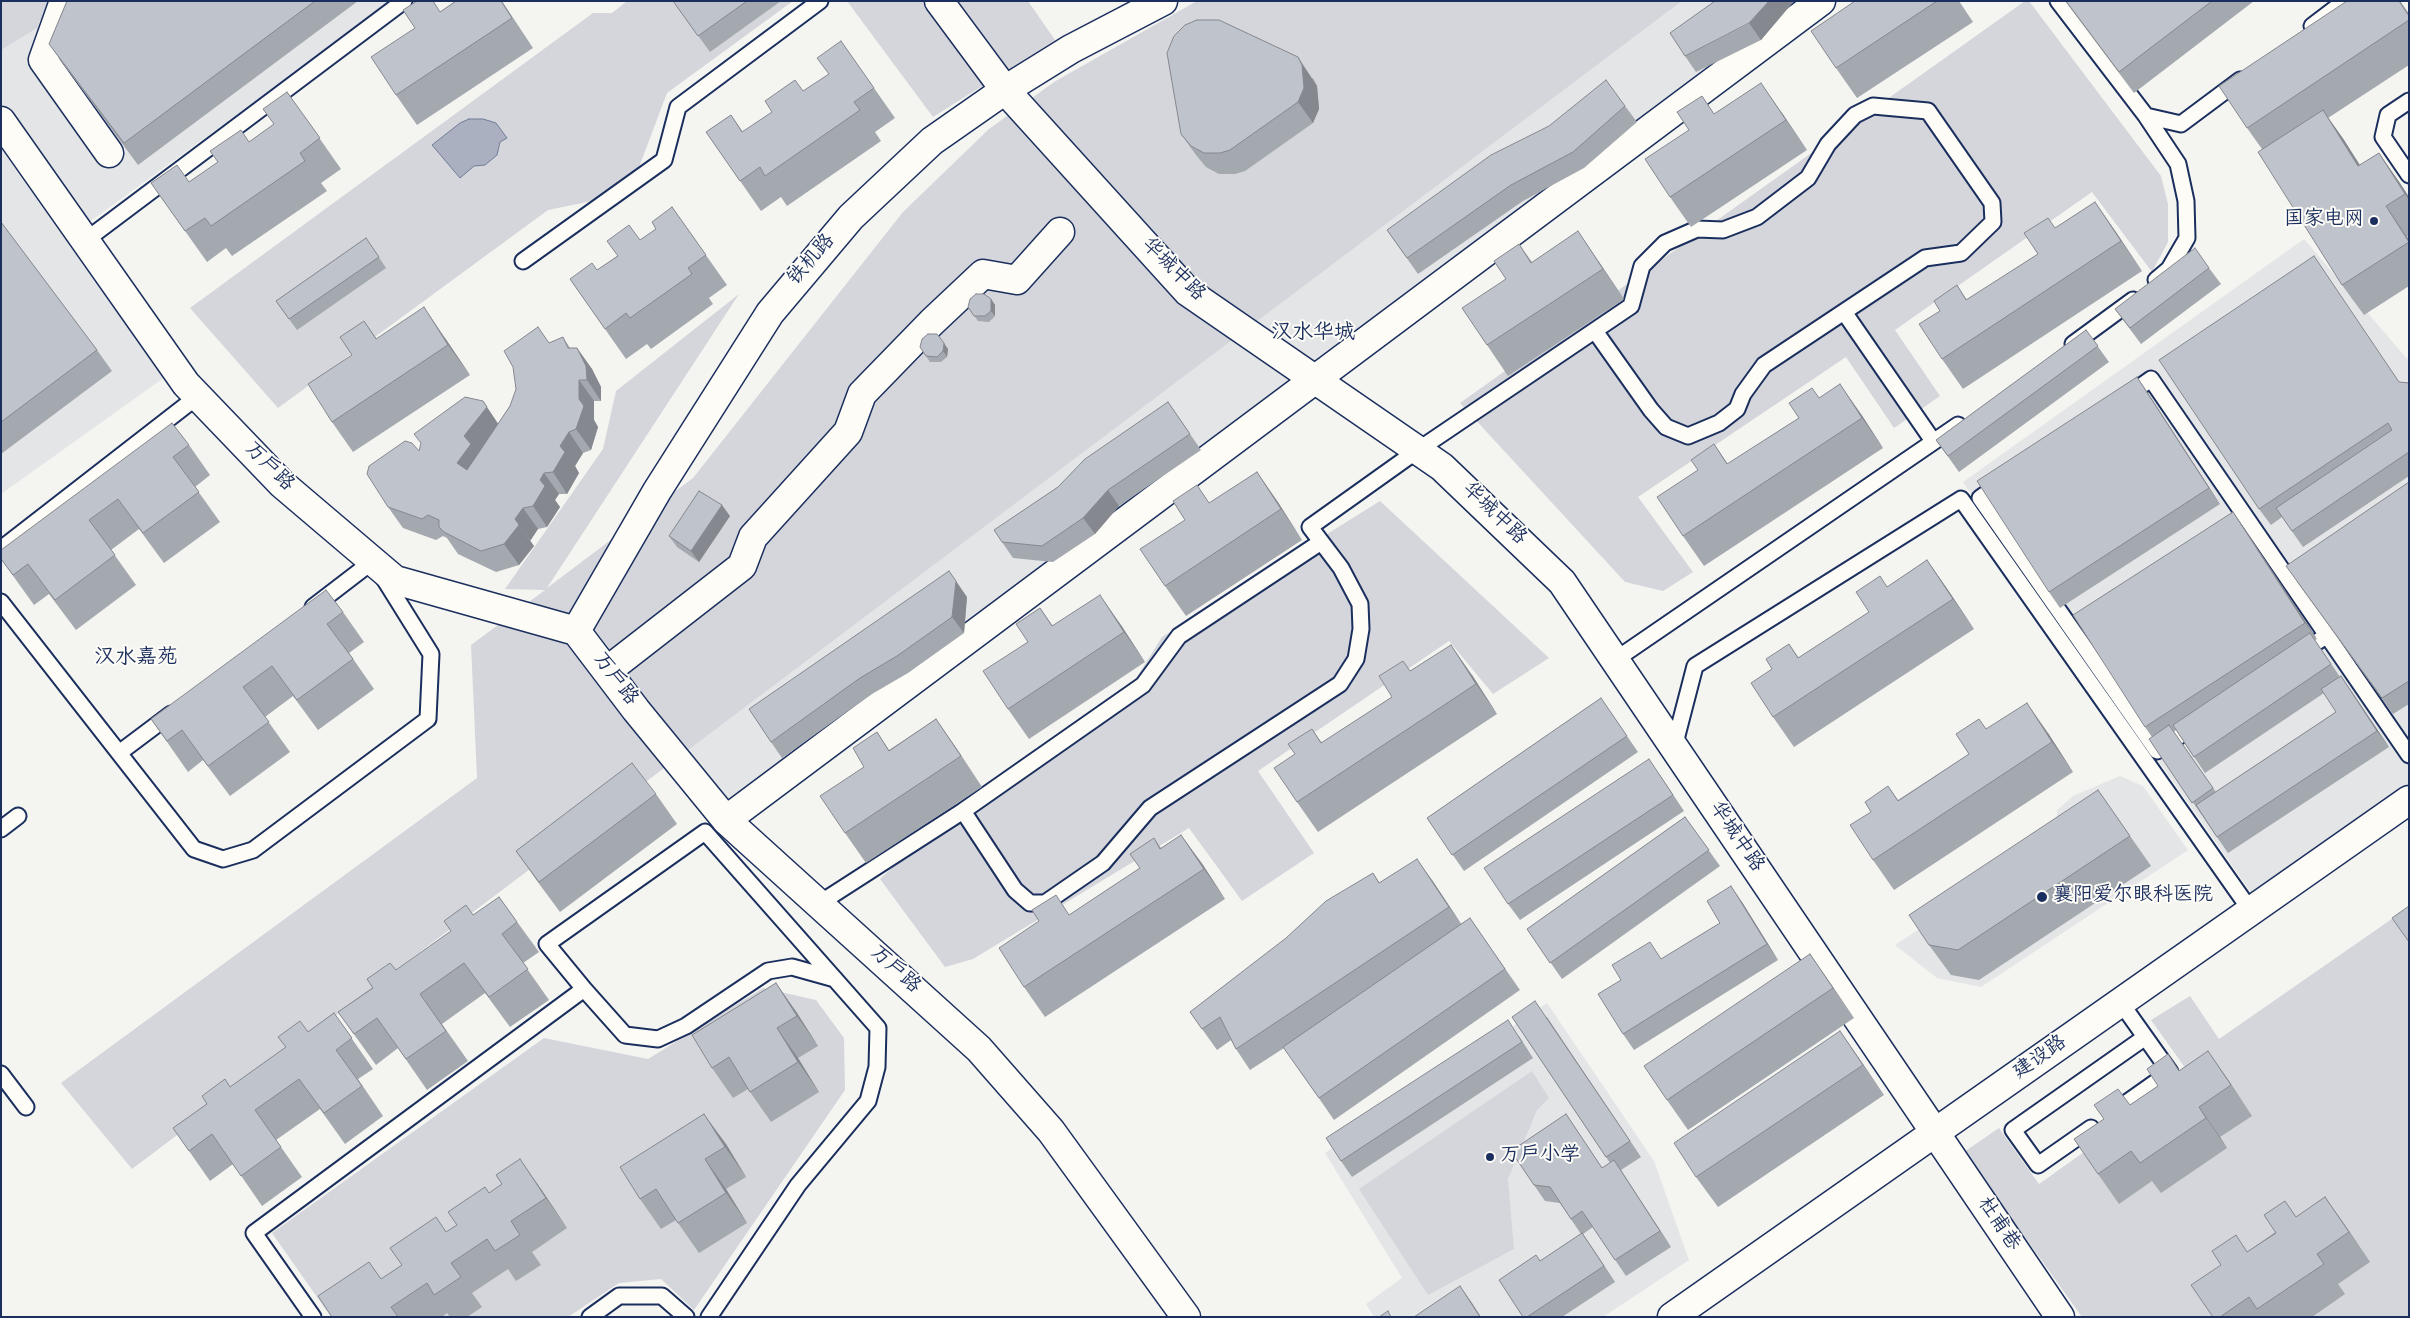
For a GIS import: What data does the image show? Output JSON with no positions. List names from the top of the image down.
{
  "streets": {
    "street": [
      "铁机路",
      "华城中路",
      "万户路",
      "建设路",
      "杜甫巷"
    ]
  },
  "crossings": [
    ["铁机路", "华城中路"],
    ["铁机路", "万户路"],
    ["华城中路", "建设路"],
    ["华城中路", "杜甫巷"],
    ["建设路", "杜甫巷"]
  ],
  "districts": ["汉水华城", "汉水嘉苑"],
  "places": ["国家电网", "襄阳爱尔眼科医院", "万户小学"]
}
